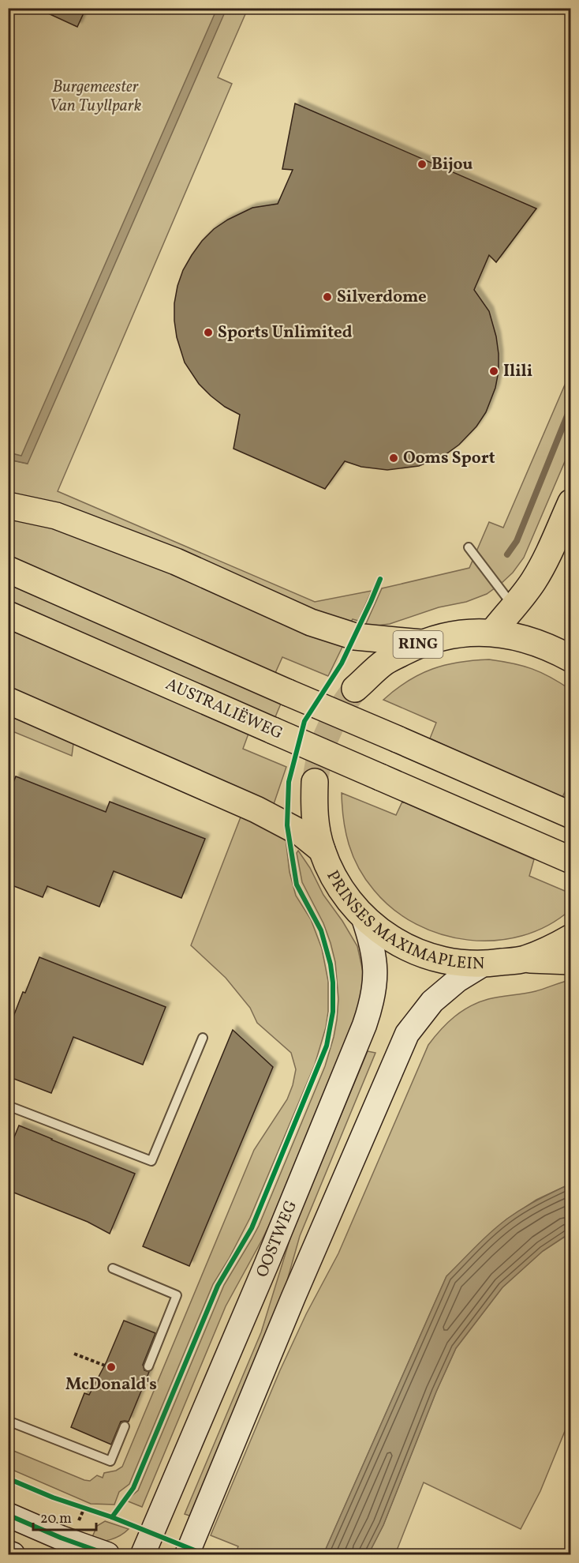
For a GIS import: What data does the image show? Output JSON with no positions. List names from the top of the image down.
{
  "streets": {
    "main road": [
      "RING",
      "AUSTRALIËWEG",
      "PRINSES MAXIMAPLEIN",
      "OOSTWEG"
    ]
  },
  "crossings": [
    ["PRINSES MAXIMAPLEIN", "OOSTWEG"]
  ],
  "parks": ["Burgemeester Van Tuyllpark"],
  "places": [
    "Bijou",
    "Silverdome",
    "Sports Unlimited",
    "Ilili",
    "Ooms Sport",
    "McDonald's"
  ],
  "scale_bar": "20 m"
}
